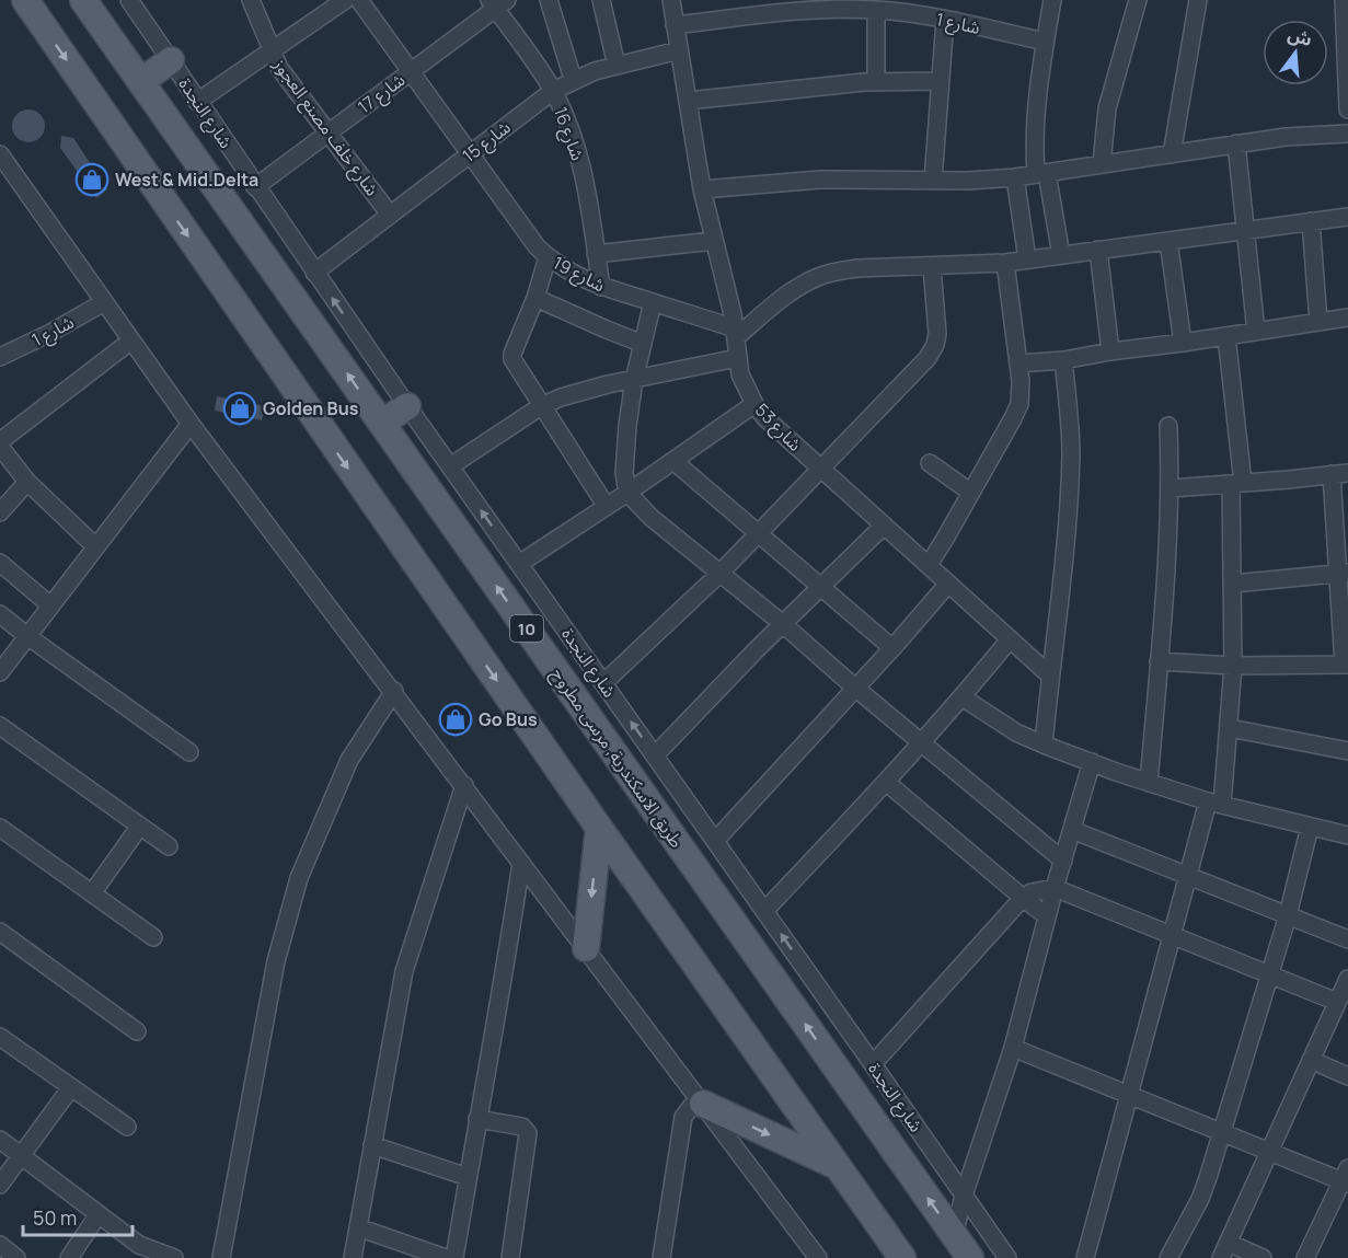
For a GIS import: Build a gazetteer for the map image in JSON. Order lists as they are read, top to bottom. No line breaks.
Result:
{"streets":{"main road":["10","طريق الاسكندرية, مرسى مطروح"],"street":["شارع 1","شارع 17","شارع النجدة","شارع خلف مصنع العجوز","شارع 16","شارع 15","شارع 19","شارع 53"]},"crossings":[["شارع 1","شارع 53"],["شارع 17","شارع النجدة"],["شارع 17","شارع خلف مصنع العجوز"],["شارع 17","شارع 16"],["شارع 17","شارع 19"],["شارع النجدة","شارع 15"],["شارع خلف مصنع العجوز","شارع 15"],["شارع 16","شارع 15"],["شارع 16","شارع 19"],["شارع 15","شارع 19"],["شارع 15","شارع 53"],["شارع 19","شارع 53"]],"one_way":["شارع النجدة"],"places":{"shop":["West & Mid.Delta","Golden Bus","Go Bus"]},"scale_bar":"50 m","north":"top"}
